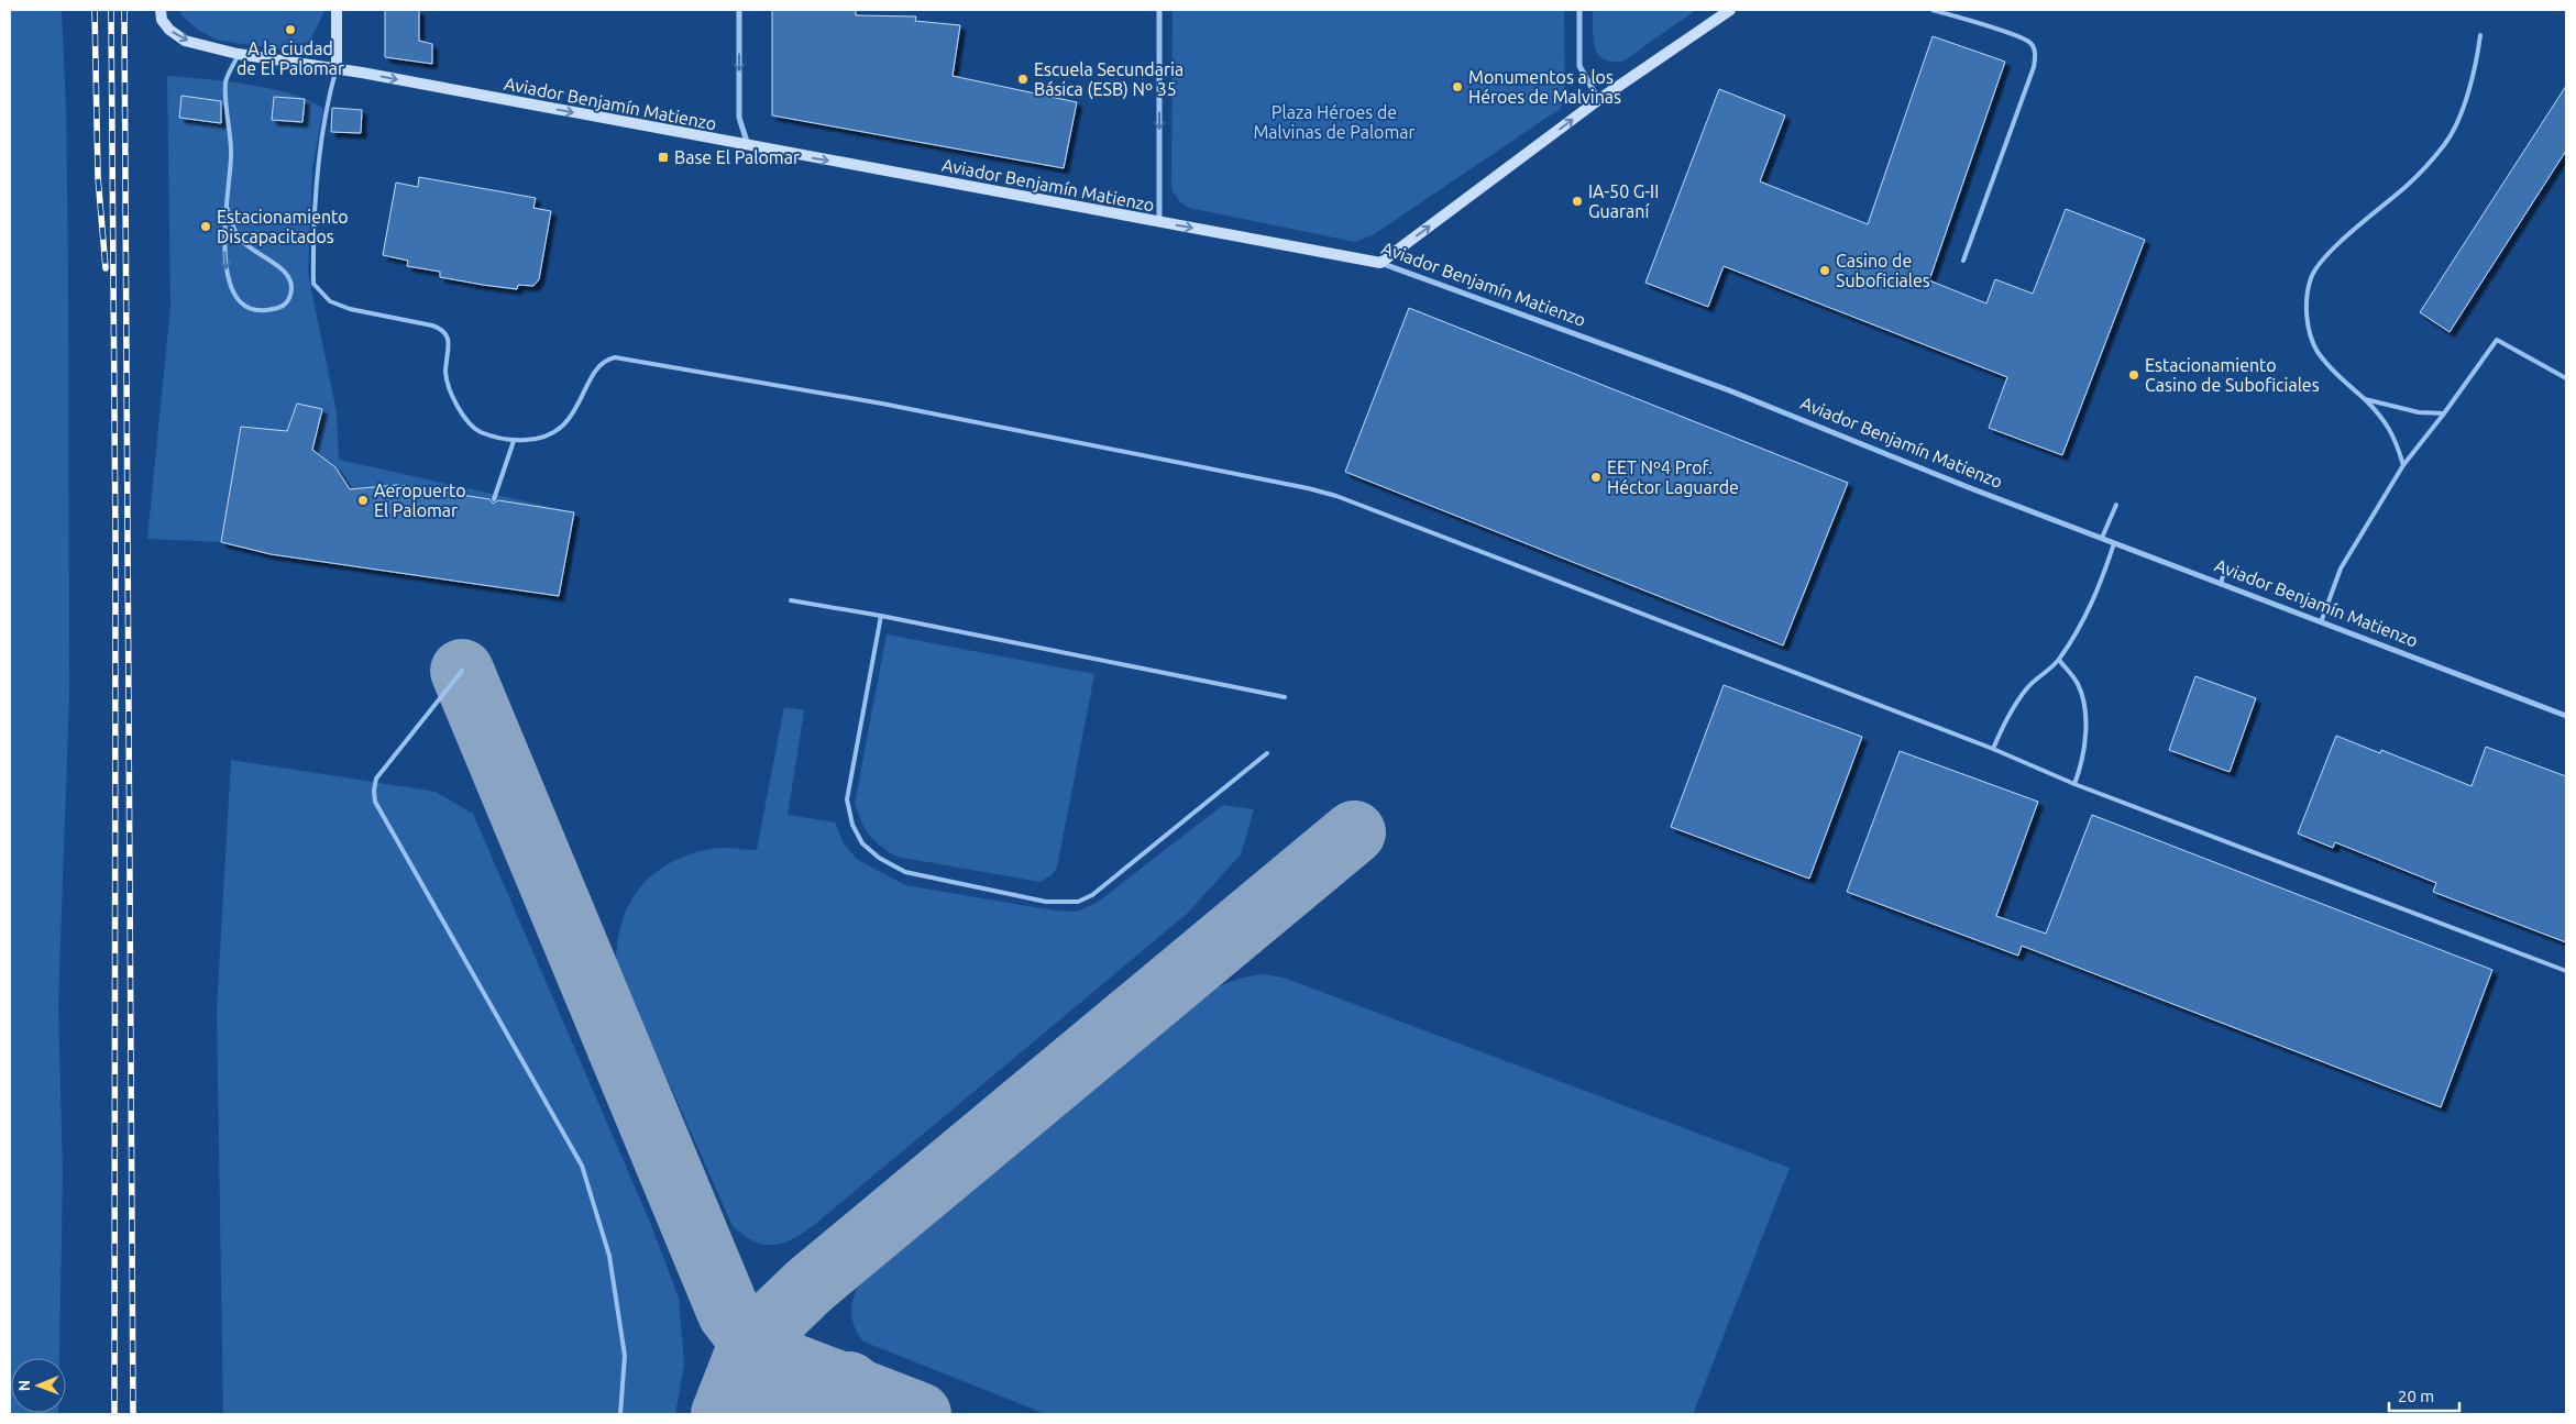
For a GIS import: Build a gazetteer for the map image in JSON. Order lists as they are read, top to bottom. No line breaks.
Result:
{"streets":{"street":["Aviador Benjamín Matienzo"]},"one_way":["Aviador Benjamín Matienzo"],"parks":["Plaza Héroes de Malvinas de Palomar"],"places":{"other":["A la ciudad de El Palomar","Escuela Secundaria Básica (ESB) Nº 35","Monumentos a los Héroes de Malvinas","IA-50 G-II Guaraní","Estacionamiento Discapacitados","Casino de Suboficiales","Estacionamiento Casino de Suboficiales","EET Nº4 Prof. Héctor Laguarde","Aeropuerto El Palomar"],"transit":["Base El Palomar"]},"scale_bar":"20 m","north":"left"}
